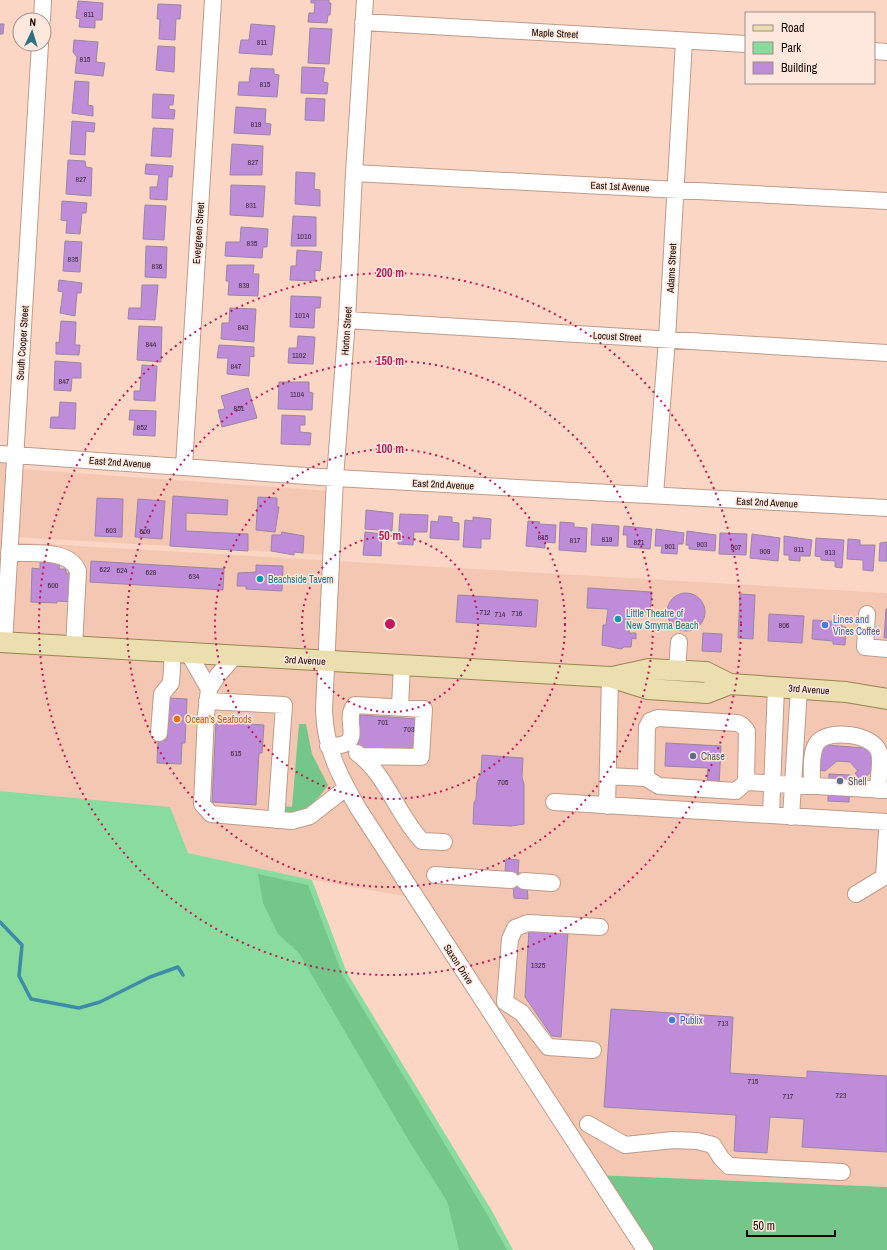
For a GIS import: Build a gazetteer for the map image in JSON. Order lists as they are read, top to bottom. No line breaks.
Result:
{"streets":{"main road":["3rd Avenue"],"street":["Maple Street","East 1st Avenue","Evergreen Street","Adams Street","Horton Street","Locust Street","South Cooper Street","East 2nd Avenue","Saxon Drive"]},"crossings":[["Maple Street","Adams Street"],["Maple Street","Horton Street"],["East 1st Avenue","Adams Street"],["East 1st Avenue","Horton Street"],["Evergreen Street","East 2nd Avenue"],["Adams Street","Locust Street"],["Adams Street","East 2nd Avenue"],["Horton Street","Locust Street"],["Horton Street","East 2nd Avenue"],["Horton Street","3rd Avenue"],["Horton Street","Saxon Drive"],["South Cooper Street","East 2nd Avenue"],["South Cooper Street","3rd Avenue"],["3rd Avenue","Saxon Drive"]],"places":["Beachside Tavern","Little Theatre of New Smyrna Beach","Lines and Vines Coffee","Ocean's Seafoods","Chase","Shell","Publix"],"house_numbers":["811","811","815","815","819","827","827","831","1010","835","835","836","839","1014","843","844","1102","847","847","1104","851","852","603","609","815","819","817","821","903","901","907","911","909","913","622","624","628","634","600","712","716","714","806","701","703","615","705","1325","713","715","723","717"],"legend":["Road","Park","Building"],"scale_bar":"50 m","north":"top","rings":["200 m","150 m","100 m","50 m"]}
